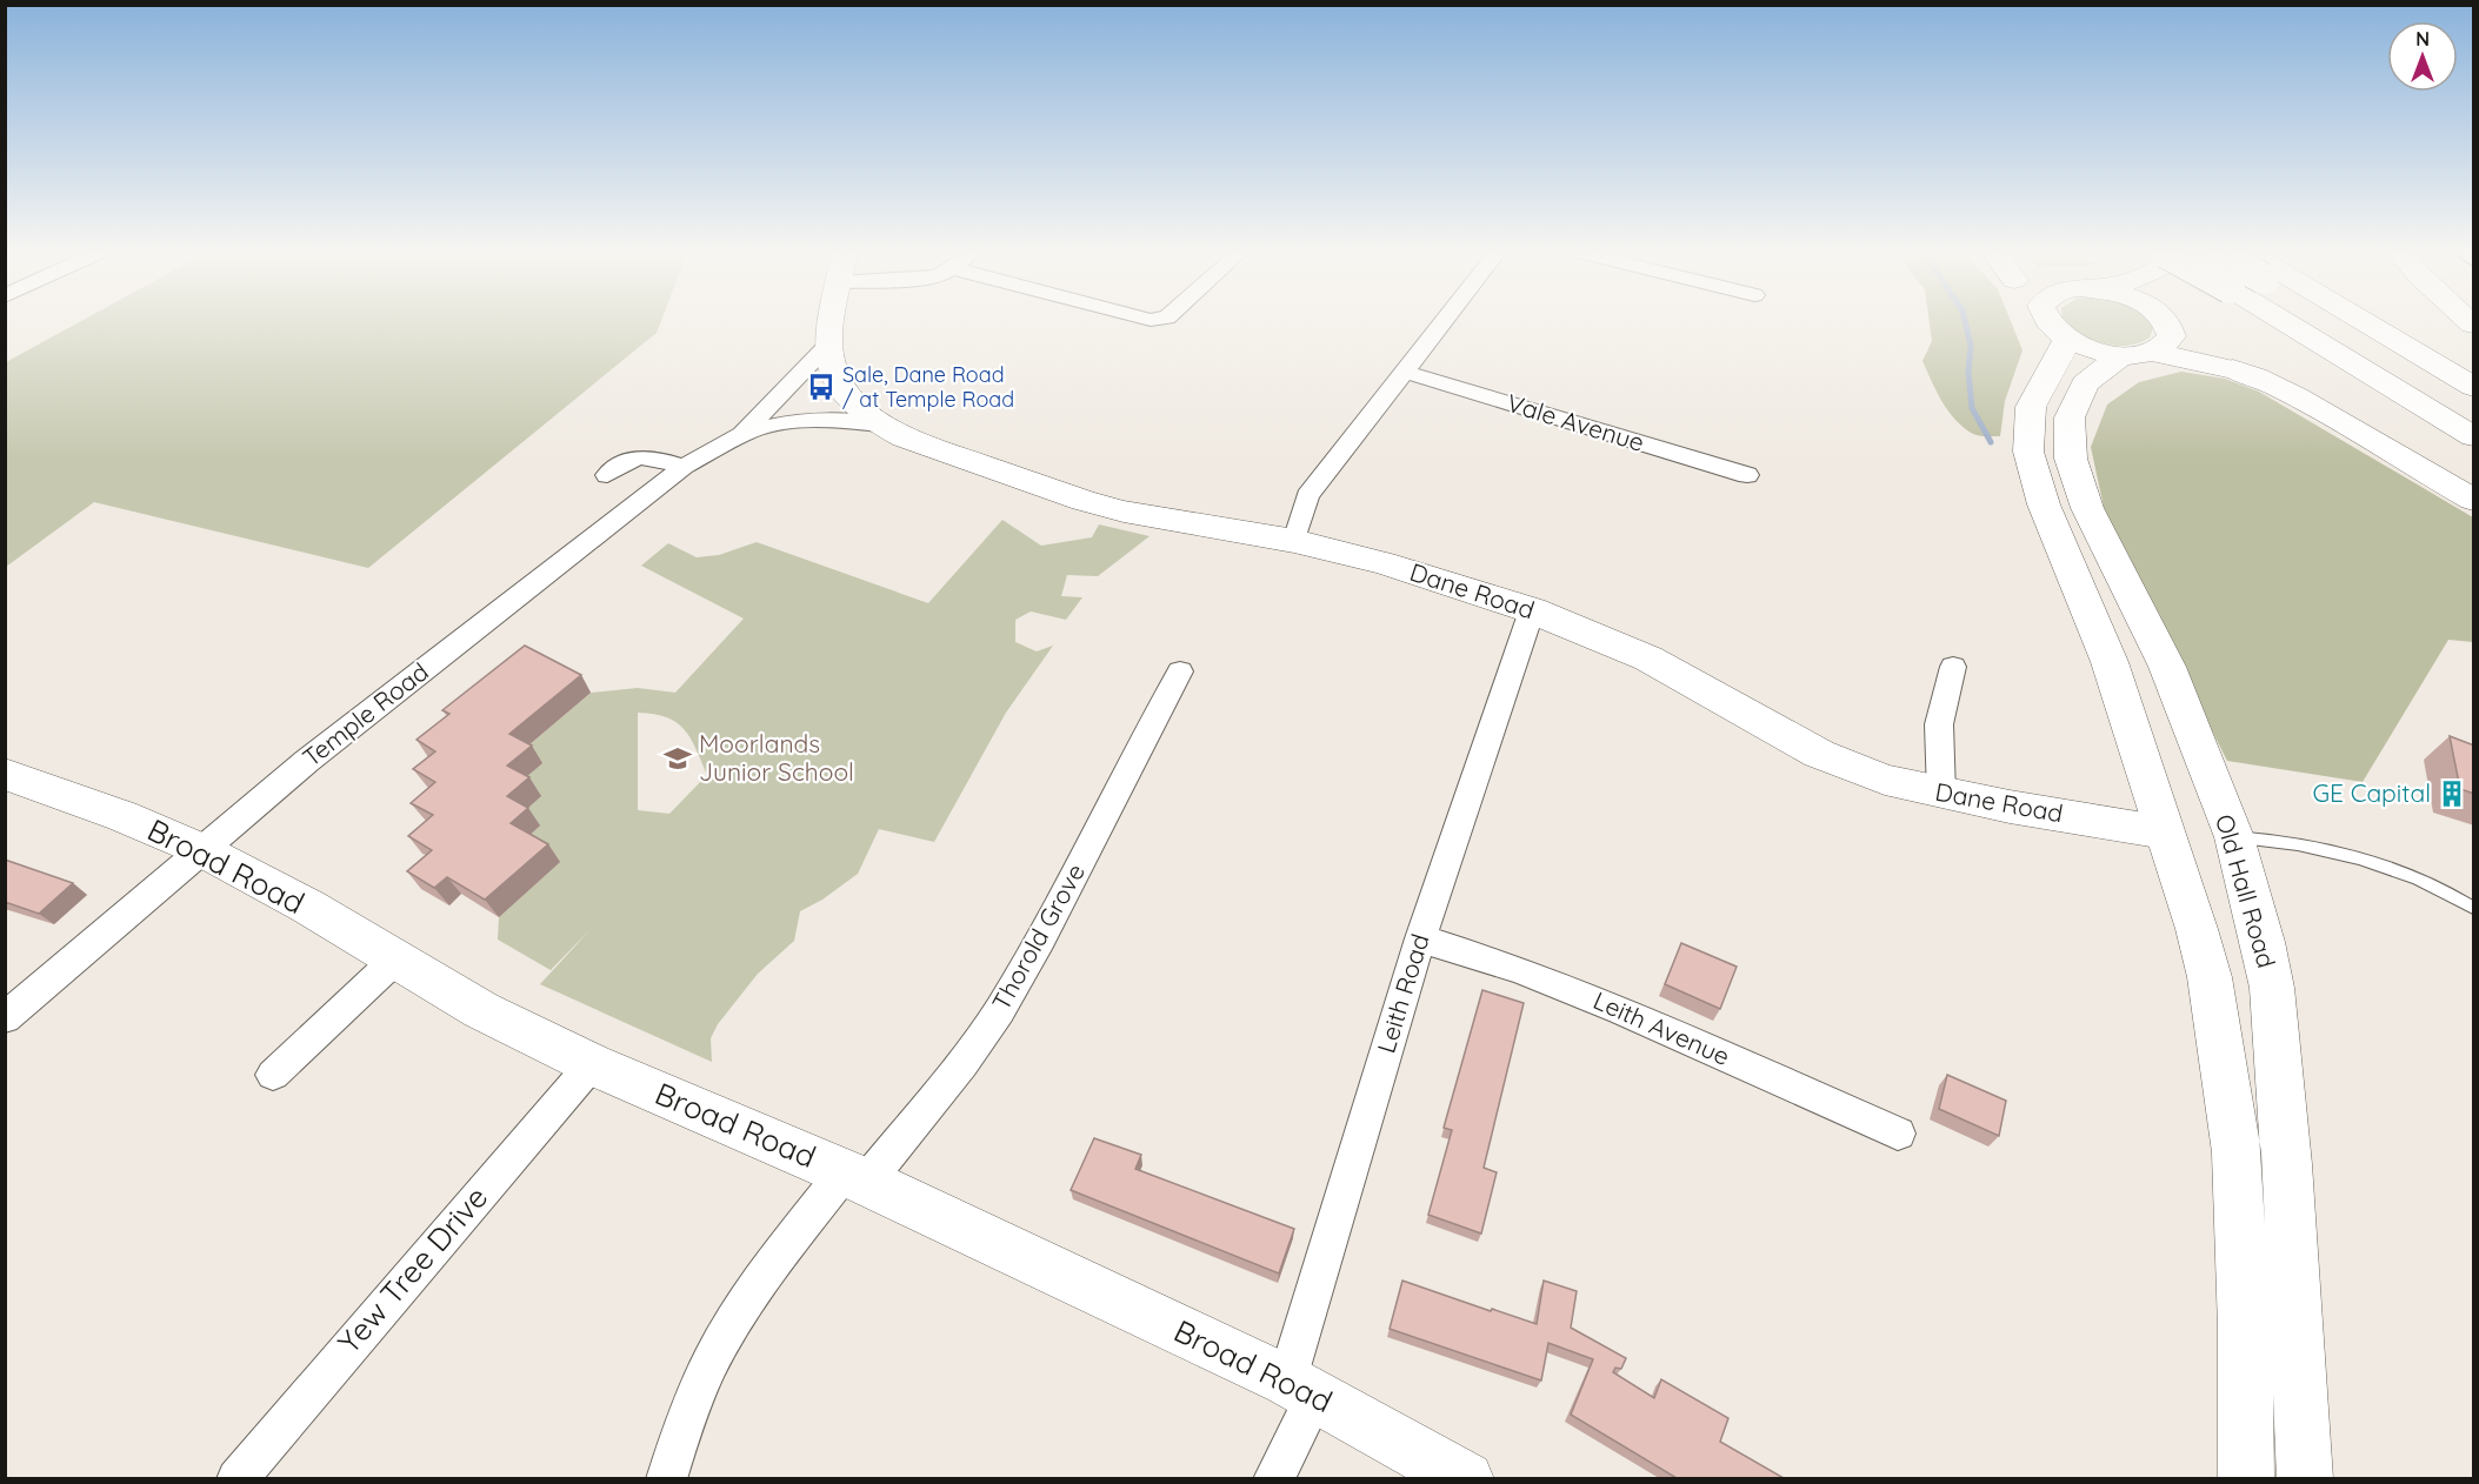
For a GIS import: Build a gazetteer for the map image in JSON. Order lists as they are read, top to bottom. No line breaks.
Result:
{"streets":{"main road":["Dane Road","Broad Road","Old Hall Road"],"street":["Vale Avenue","Temple Road","Thorold Grove","Leith Road","Leith Avenue","Yew Tree Drive"]},"crossings":[["Dane Road","Temple Road"],["Dane Road","Old Hall Road"],["Dane Road","Leith Road"],["Temple Road","Broad Road"],["Broad Road","Thorold Grove"],["Broad Road","Leith Road"],["Broad Road","Yew Tree Drive"],["Leith Road","Leith Avenue"]],"places":{"bus stop":["Sale, Dane Road / at Temple Road"],"school or university":["Moorlands Junior School"],"building":["GE Capital"]},"north":"top"}
